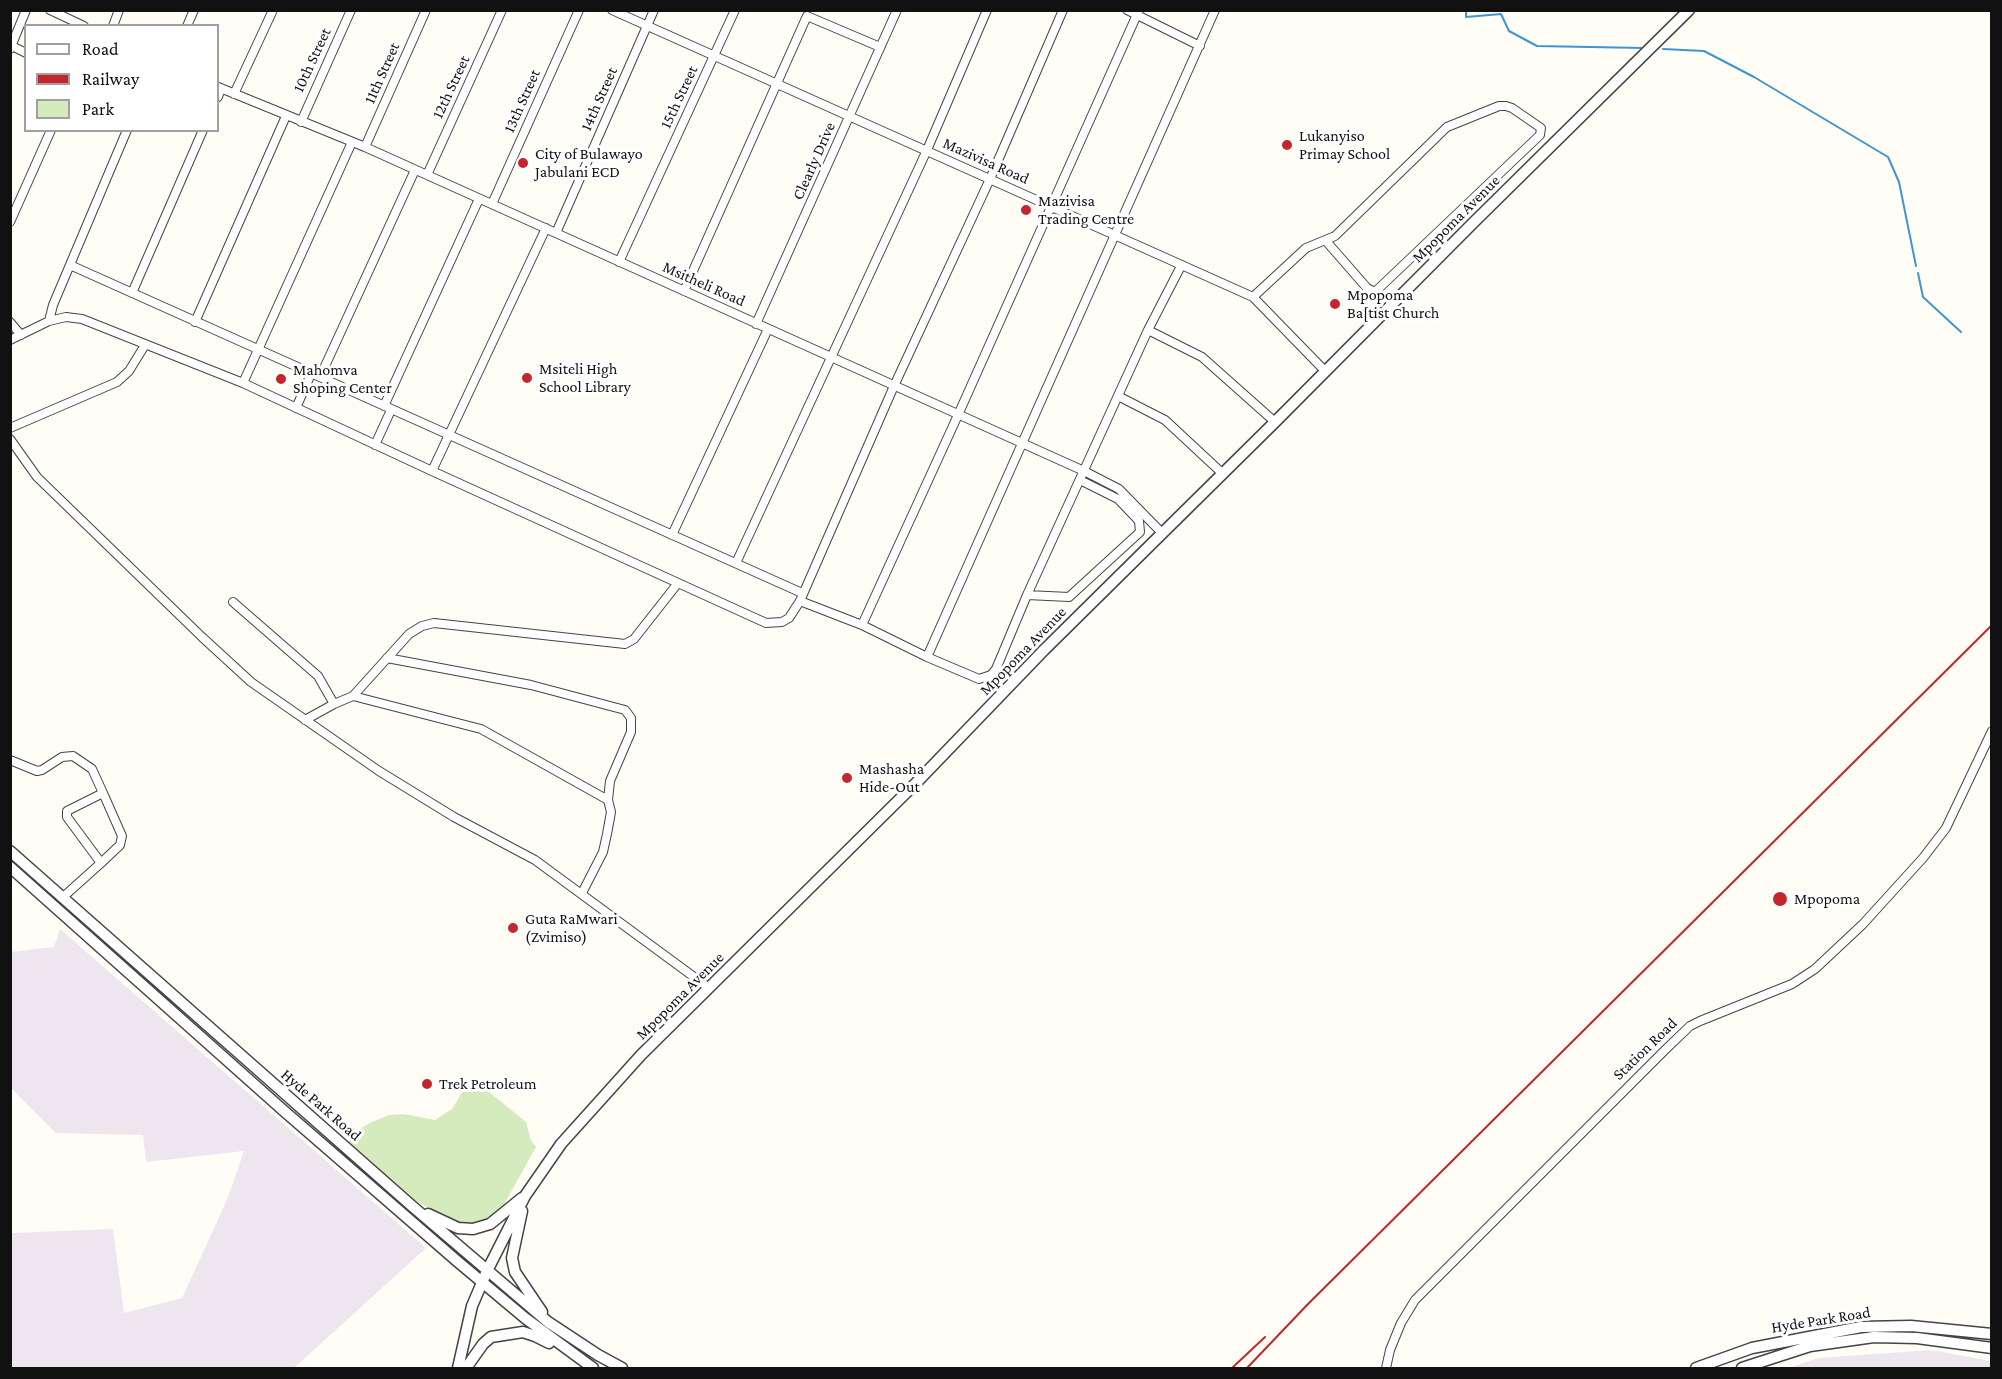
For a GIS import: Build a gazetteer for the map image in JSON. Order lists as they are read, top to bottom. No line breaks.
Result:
{"streets":{"street":["10th Street","11th Street","12th Street","15th Street","14th Street","13th Street","Clearly Drive","Mazivisa Road","Mpopoma Avenue","Msitheli Road","Station Road","Hyde Park Road"]},"crossings":[["10th Street","Msitheli Road"],["11th Street","Msitheli Road"],["12th Street","Msitheli Road"],["15th Street","Mazivisa Road"],["15th Street","Msitheli Road"],["14th Street","Mazivisa Road"],["14th Street","Msitheli Road"],["13th Street","Msitheli Road"],["Clearly Drive","Mazivisa Road"],["Clearly Drive","Msitheli Road"],["Mazivisa Road","Mpopoma Avenue"],["Mpopoma Avenue","Msitheli Road"],["Mpopoma Avenue","Hyde Park Road"]],"places":["Lukanyiso Primay School","City of Bulawayo Jabulani ECD","Mazivisa Trading Centre","Mpopoma Ba[tist Church","Msiteli High School Library","Mahomva Shoping Center","Mashasha Hide-Out","Mpopoma","Guta RaMwari (Zvimiso)","Trek Petroleum"],"legend":["Road","Railway","Park"]}
